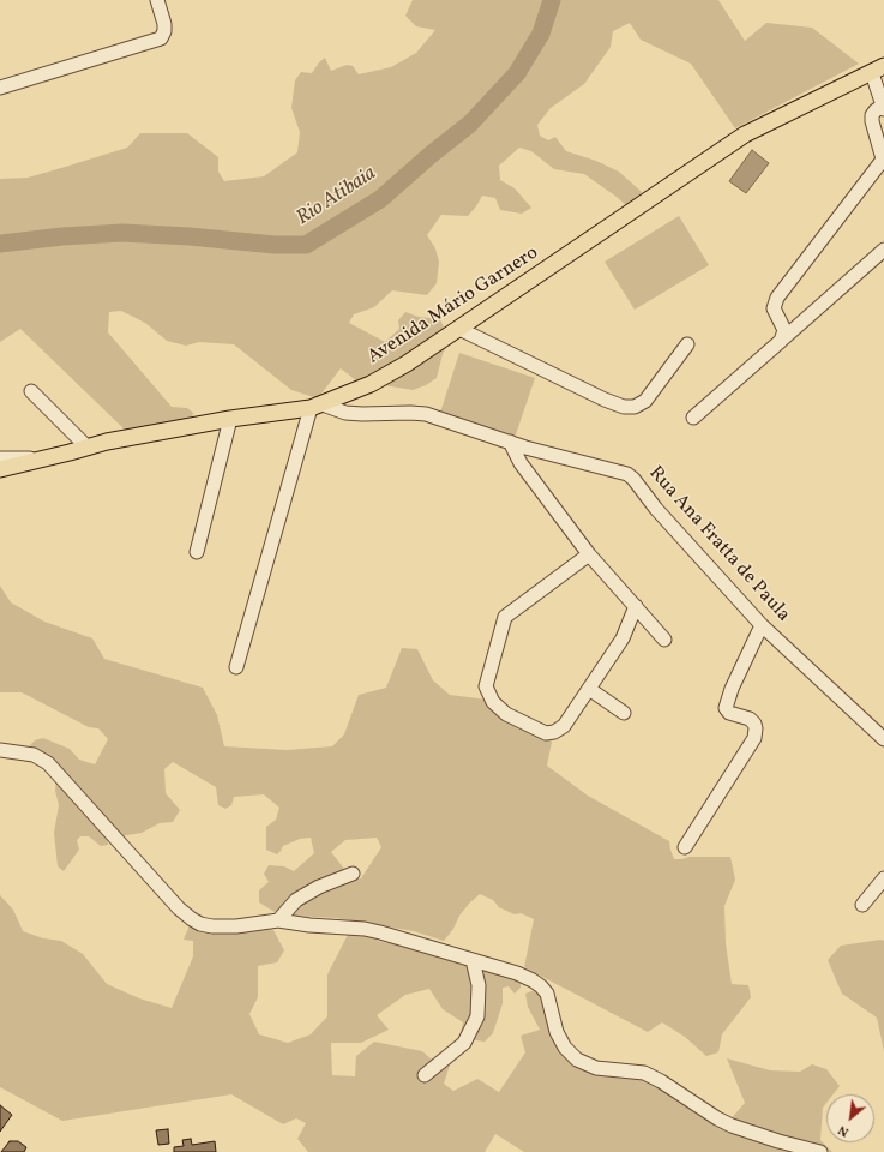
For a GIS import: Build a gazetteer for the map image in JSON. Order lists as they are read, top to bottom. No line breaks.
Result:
{"streets":{"main road":["Avenida Mário Garnero"],"street":["Rua Ana Fratta de Paula"]},"crossings":[["Avenida Mário Garnero","Rua Ana Fratta de Paula"]],"water":["Rio Atibaia"],"north":"bottom left"}
